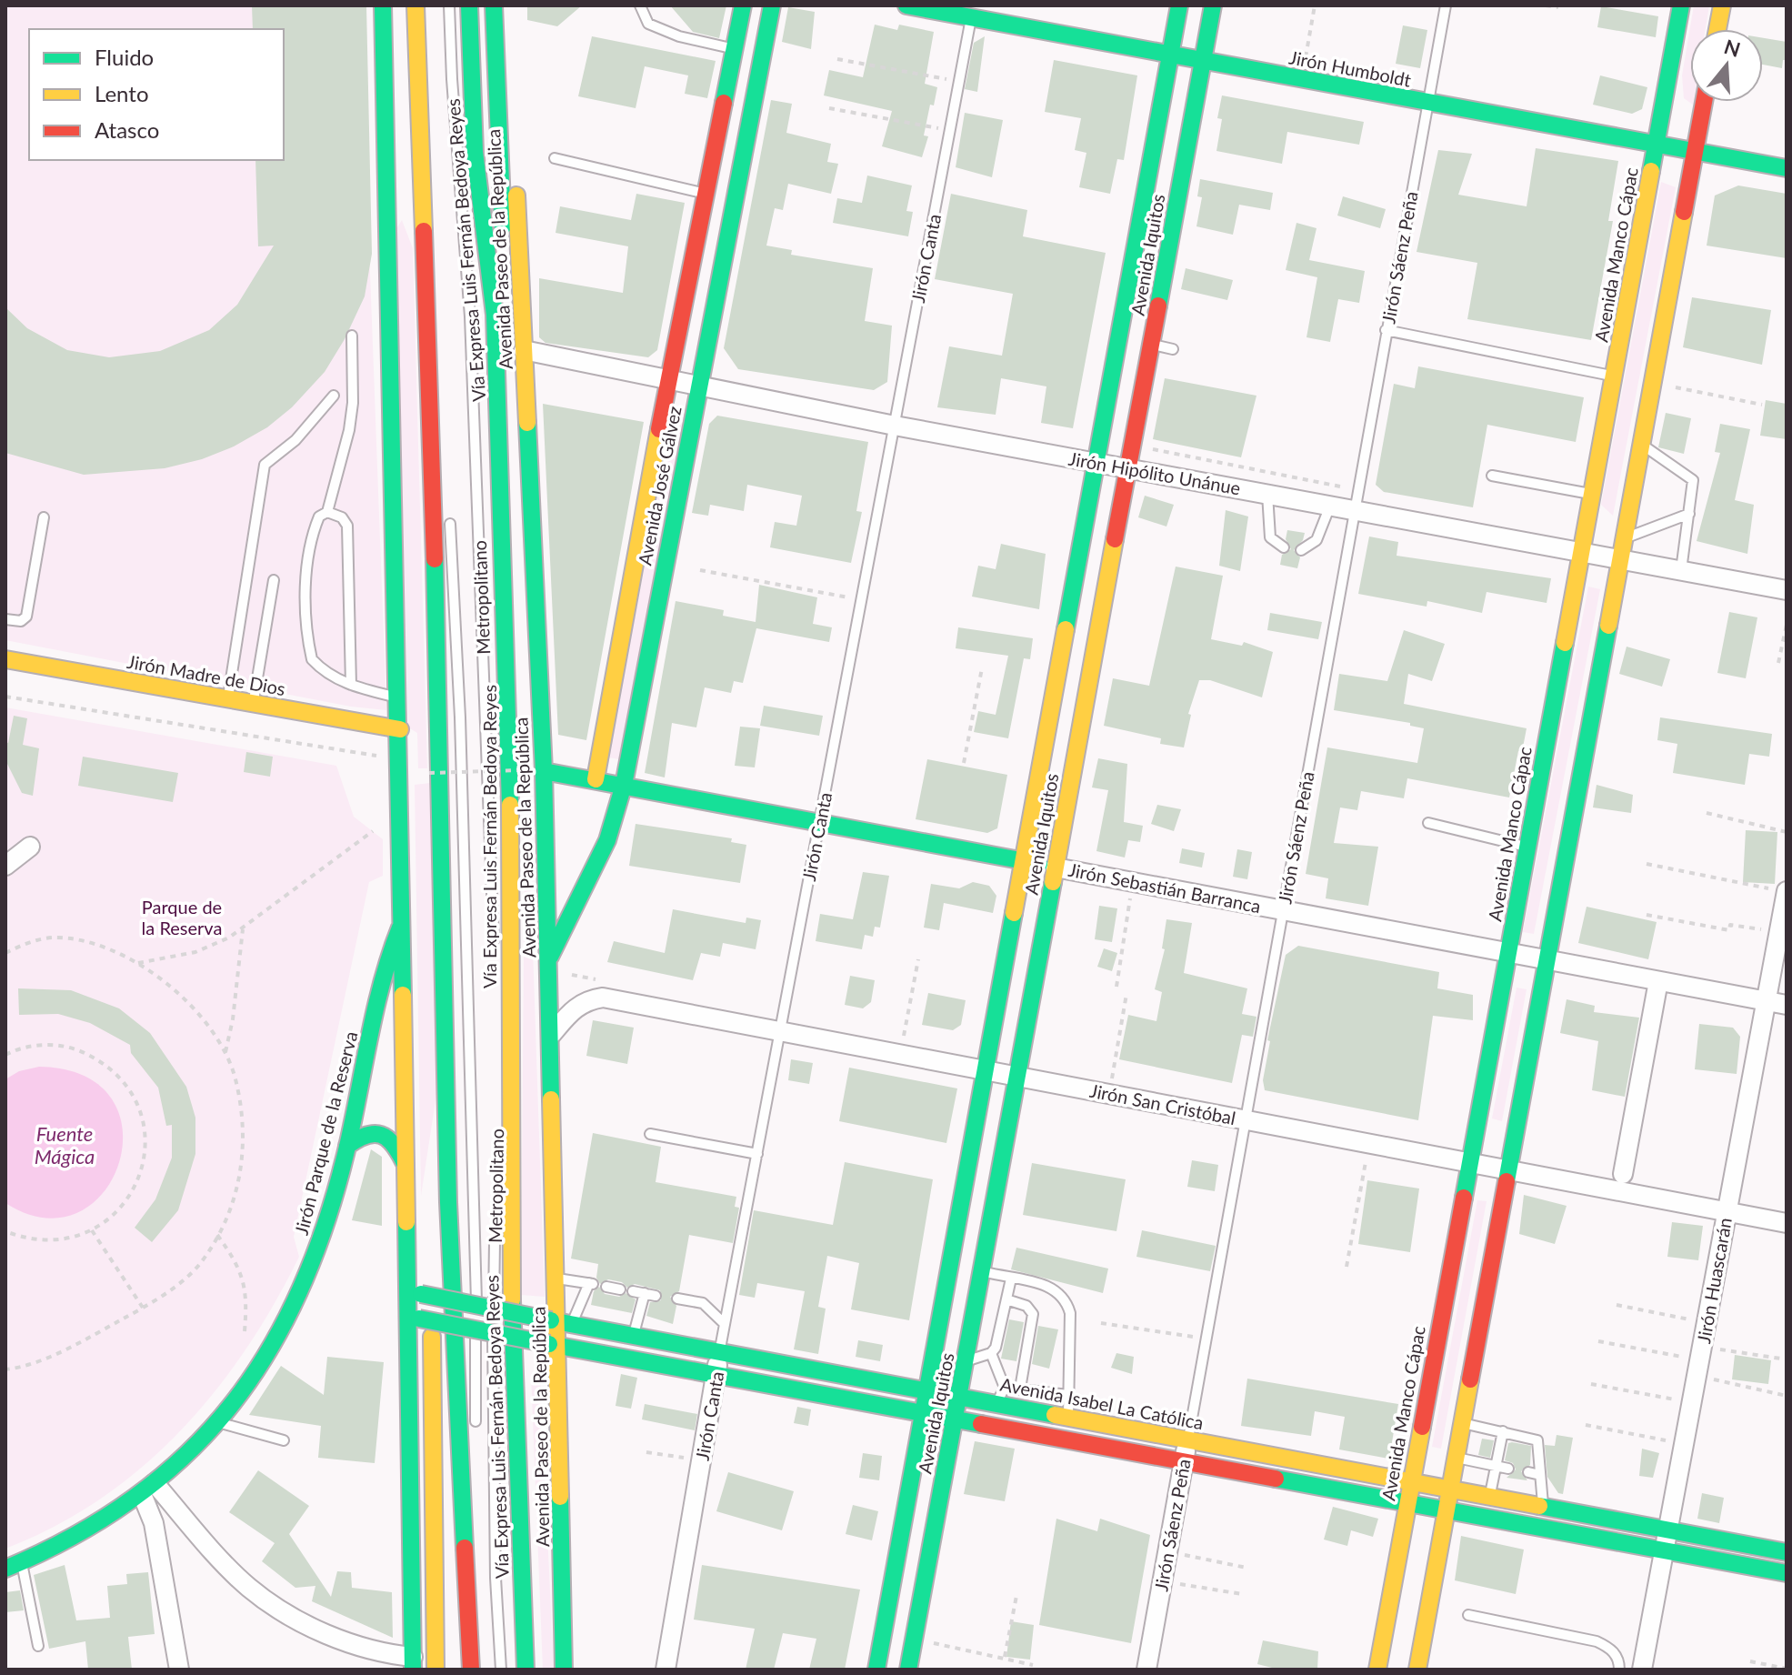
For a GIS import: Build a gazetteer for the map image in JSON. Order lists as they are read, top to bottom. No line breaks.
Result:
{"streets":{"main road":["Jirón Humboldt","Avenida Paseo de la República","Vía Expresa Luis Fernán Bedoya Reyes","Avenida Iquitos","Avenida Manco Cápac","Avenida José Gálvez","Jirón Madre de Dios","Jirón Sebastián Barranca","Jirón Parque de la Reserva","Avenida Isabel La Católica"],"street":["Jirón Sáenz Peña","Jirón Canta","Jirón Hipólito Unánue","Jirón San Cristóbal","Jirón Huascarán"],"lane":["Metropolitano"]},"crossings":[["Jirón Humboldt","Avenida Iquitos"],["Jirón Humboldt","Avenida Manco Cápac"],["Jirón Humboldt","Jirón Sáenz Peña"],["Jirón Humboldt","Jirón Canta"],["Avenida Paseo de la República","Jirón Hipólito Unánue"],["Avenida Paseo de la República","Avenida José Gálvez"],["Avenida Paseo de la República","Jirón Sebastián Barranca"],["Avenida Paseo de la República","Jirón San Cristóbal"],["Avenida Paseo de la República","Avenida Isabel La Católica"],["Avenida Iquitos","Jirón Hipólito Unánue"],["Avenida Iquitos","Jirón Sebastián Barranca"],["Avenida Iquitos","Jirón San Cristóbal"],["Avenida Iquitos","Avenida Isabel La Católica"],["Avenida Manco Cápac","Jirón Hipólito Unánue"],["Avenida Manco Cápac","Jirón Sebastián Barranca"],["Avenida Manco Cápac","Jirón San Cristóbal"],["Avenida Manco Cápac","Avenida Isabel La Católica"],["Jirón Sáenz Peña","Jirón Hipólito Unánue"],["Jirón Sáenz Peña","Jirón Sebastián Barranca"],["Jirón Sáenz Peña","Jirón San Cristóbal"],["Jirón Sáenz Peña","Avenida Isabel La Católica"],["Jirón Canta","Jirón Hipólito Unánue"],["Jirón Canta","Jirón Sebastián Barranca"],["Jirón Canta","Jirón San Cristóbal"],["Jirón Canta","Avenida Isabel La Católica"],["Jirón Hipólito Unánue","Avenida José Gálvez"],["Avenida José Gálvez","Jirón Sebastián Barranca"],["Jirón Sebastián Barranca","Jirón Huascarán"],["Jirón San Cristóbal","Jirón Huascarán"],["Jirón Huascarán","Avenida Isabel La Católica"]],"water":["Fuente Mágica"],"parks":["Parque de la Reserva"],"legend":["Fluido","Lento","Atasco"],"north":"top"}
